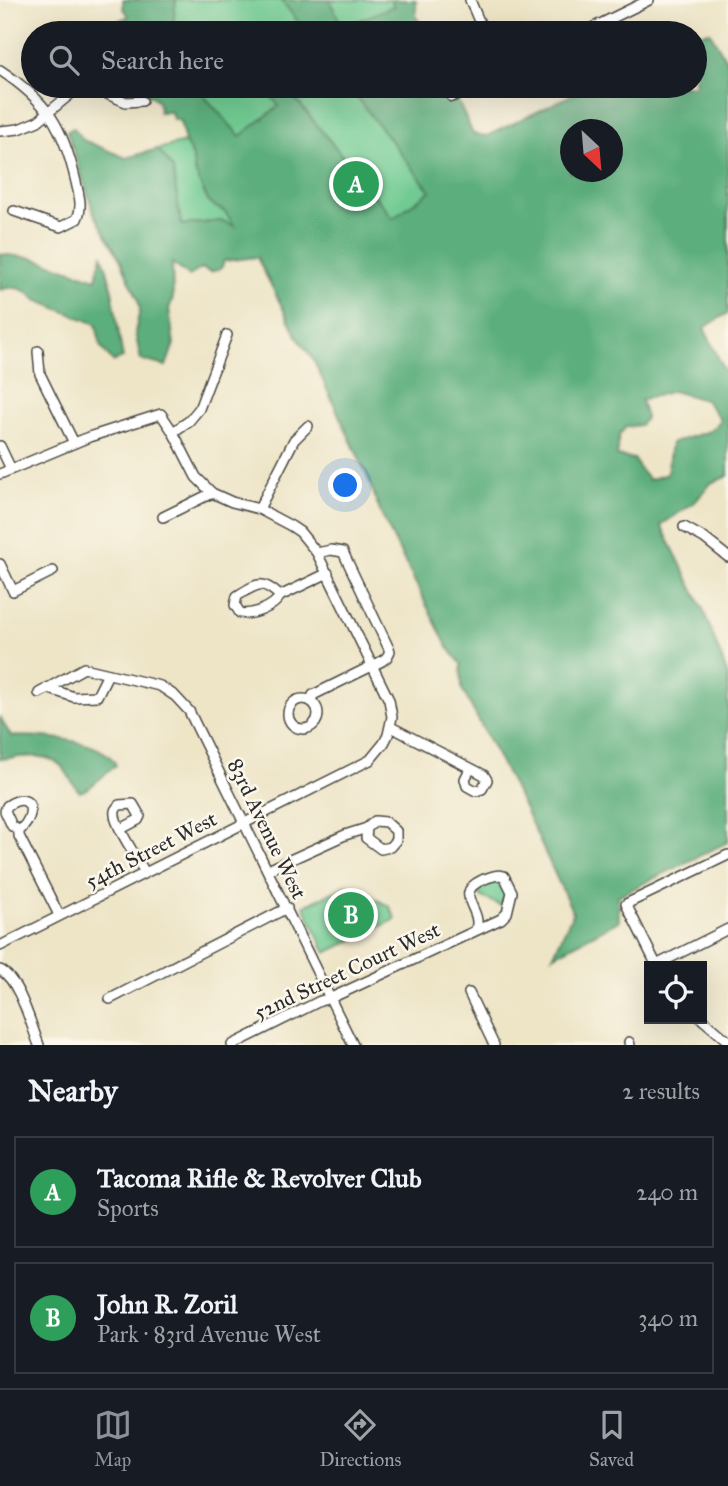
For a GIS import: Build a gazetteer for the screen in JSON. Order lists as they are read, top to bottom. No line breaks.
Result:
{"streets":{"street":["83rd Avenue West","54th Street West","52nd Street Court West"]},"crossings":[["83rd Avenue West","54th Street West"],["83rd Avenue West","52nd Street Court West"]],"north":"bottom right","page":{"search":"Search here","pins":["A","B"],"heading":["Nearby","2 results"],"list":[{"mark":"A","name":"Tacoma Rifle & Revolver Club","note":"Sports","value":"240 m"},{"mark":"B","name":"John R. Zoril","note":"Park · 83rd Avenue West","value":"340 m"}],"nav":["Map","Directions","Saved"]}}
